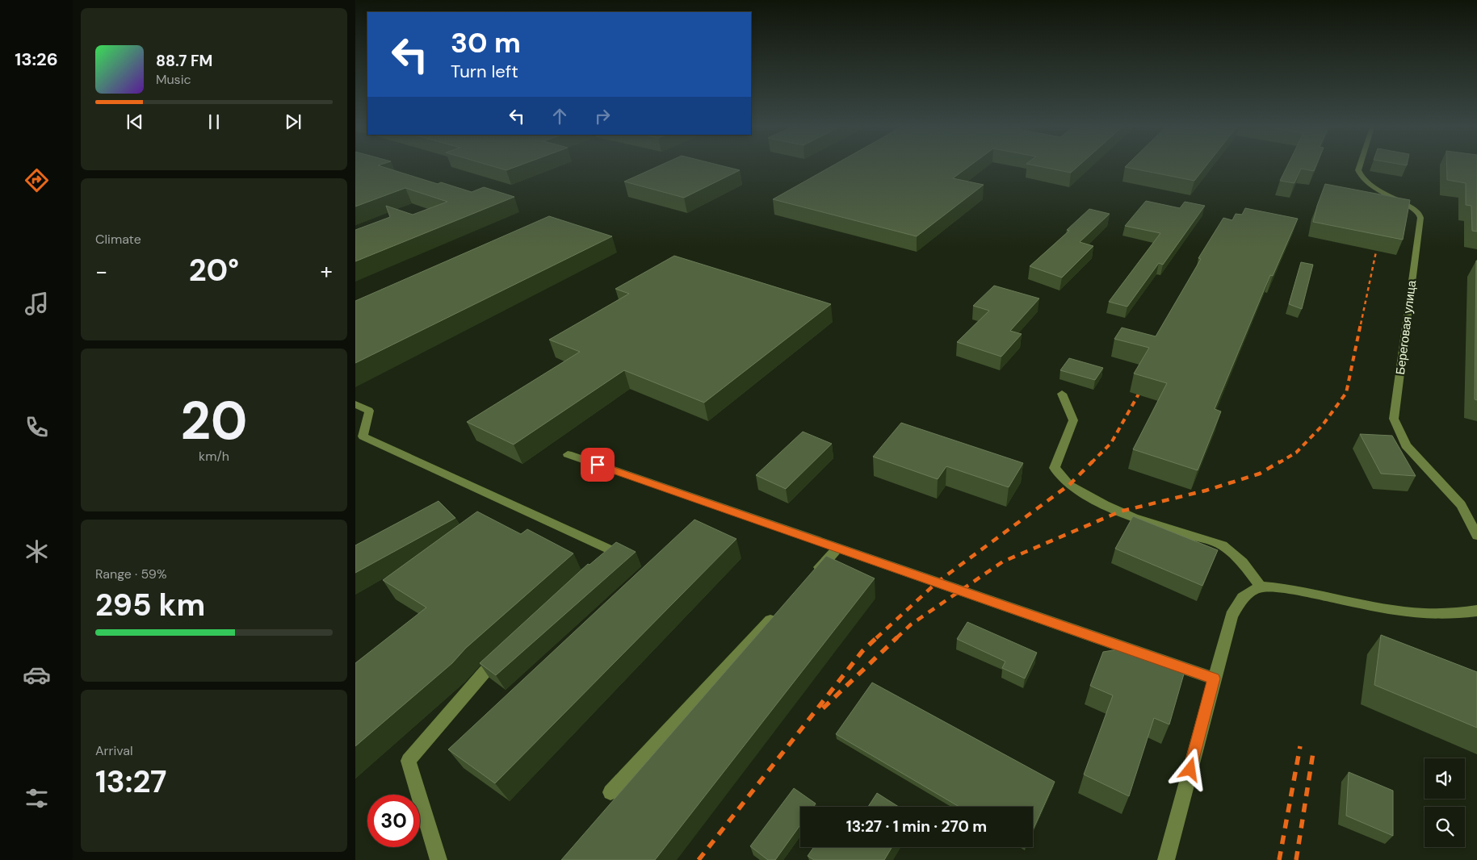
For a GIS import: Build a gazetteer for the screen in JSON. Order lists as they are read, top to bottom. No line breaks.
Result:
{"streets":{"street":["Береговая улица"]},"page":{"tabs":"13:26","turn":["30 m","Turn left"],"song":["88.7 FM","Music"],"tile":["Climate",["20","km/h"],["Range · 59%","295 km"],["Arrival","13:27"]],"heat":["−","20°","+"],"limit":"30","trip":"13:27 · 1 min · 270 m"}}
